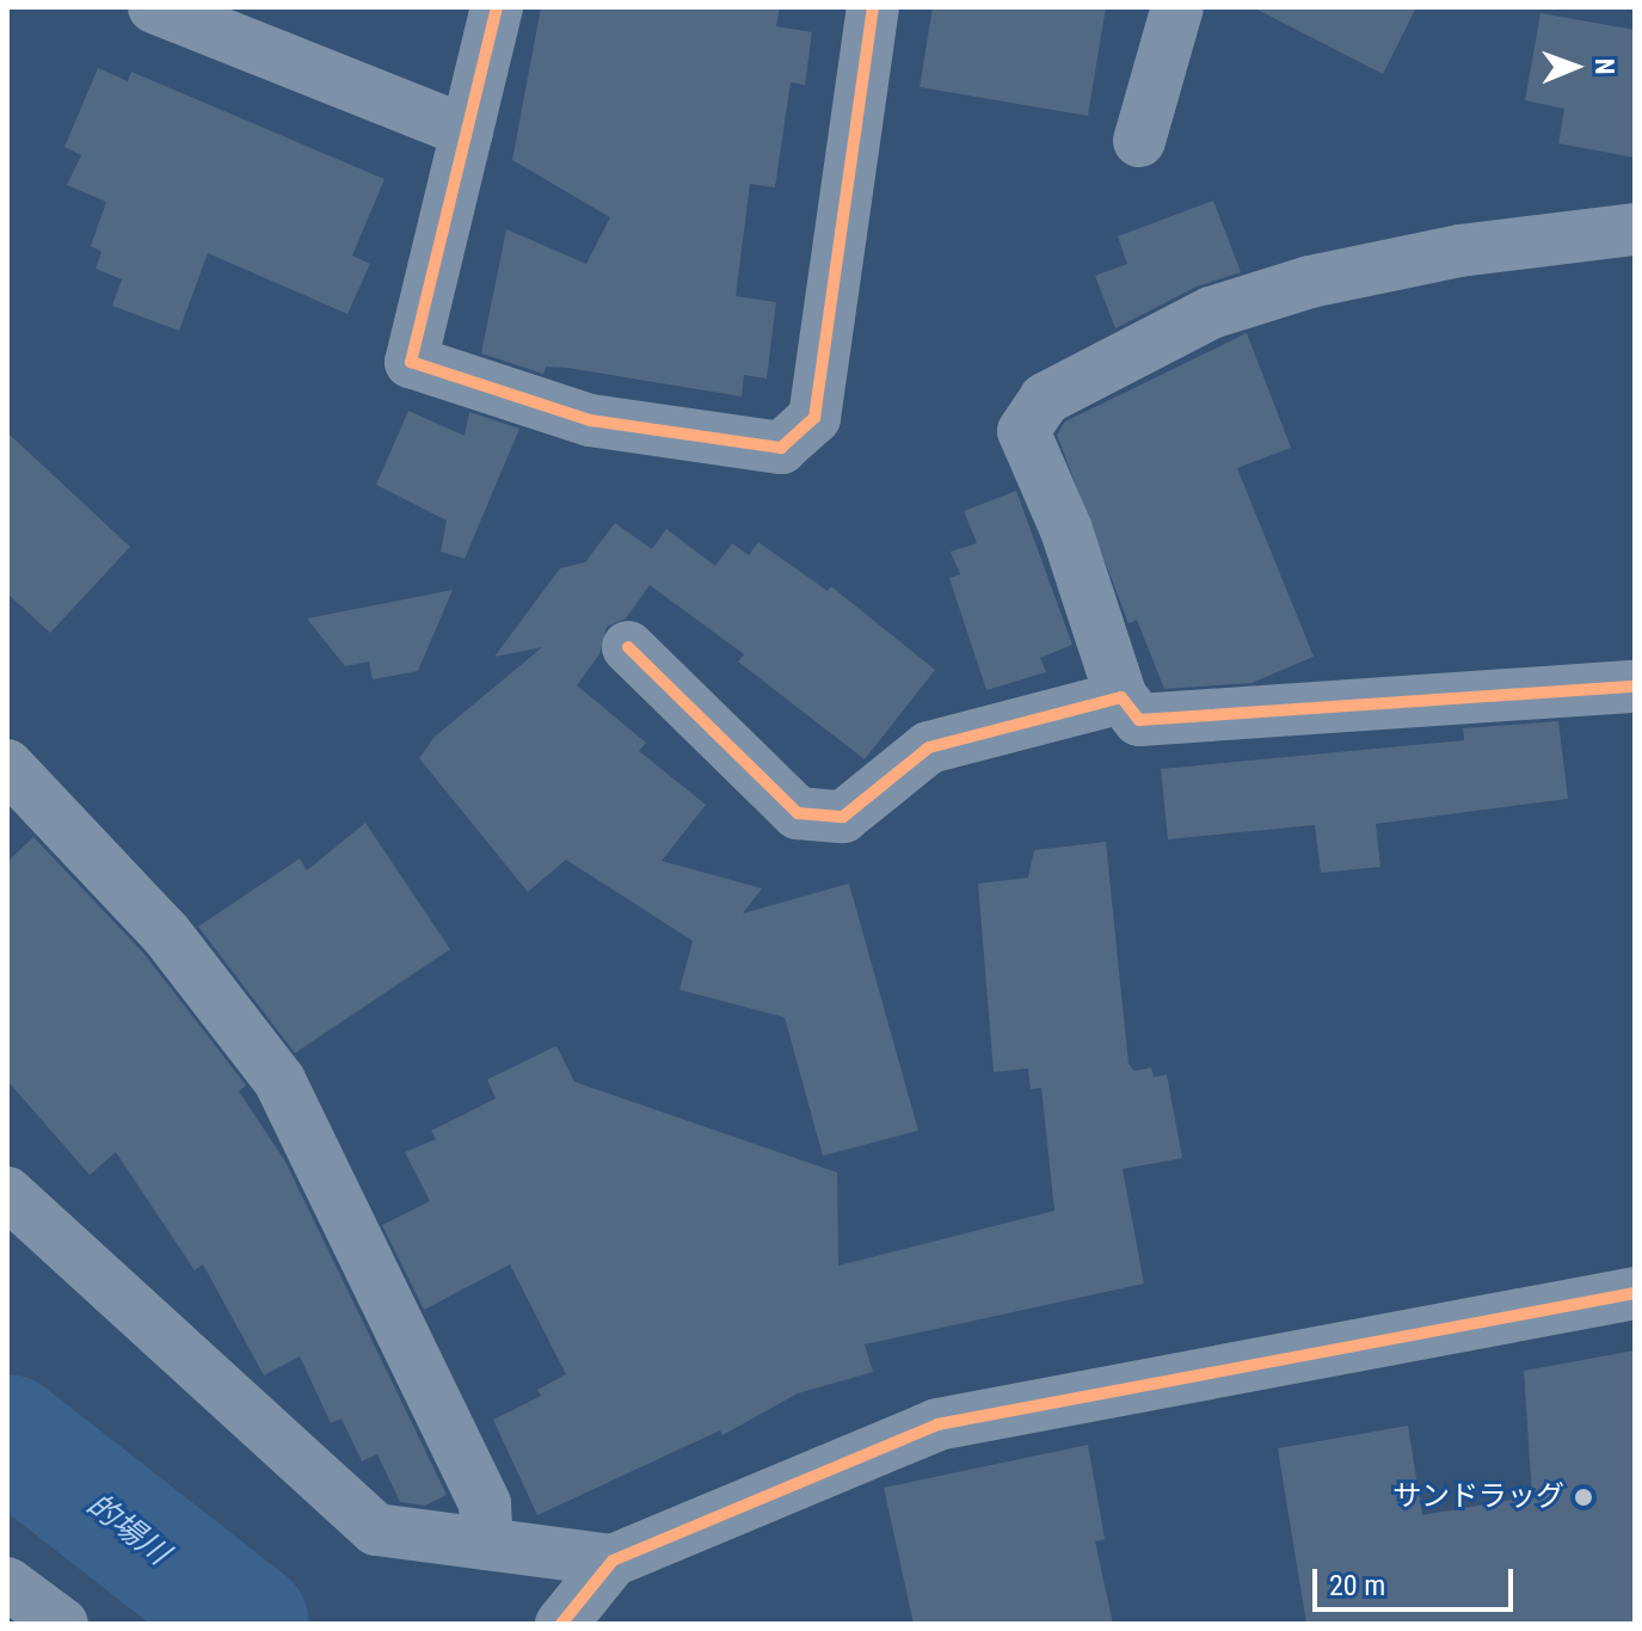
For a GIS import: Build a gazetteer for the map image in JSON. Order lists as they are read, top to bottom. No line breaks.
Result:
{"water":["的場川"],"places":["サンドラッグ"],"scale_bar":"20 m","north":"right"}
